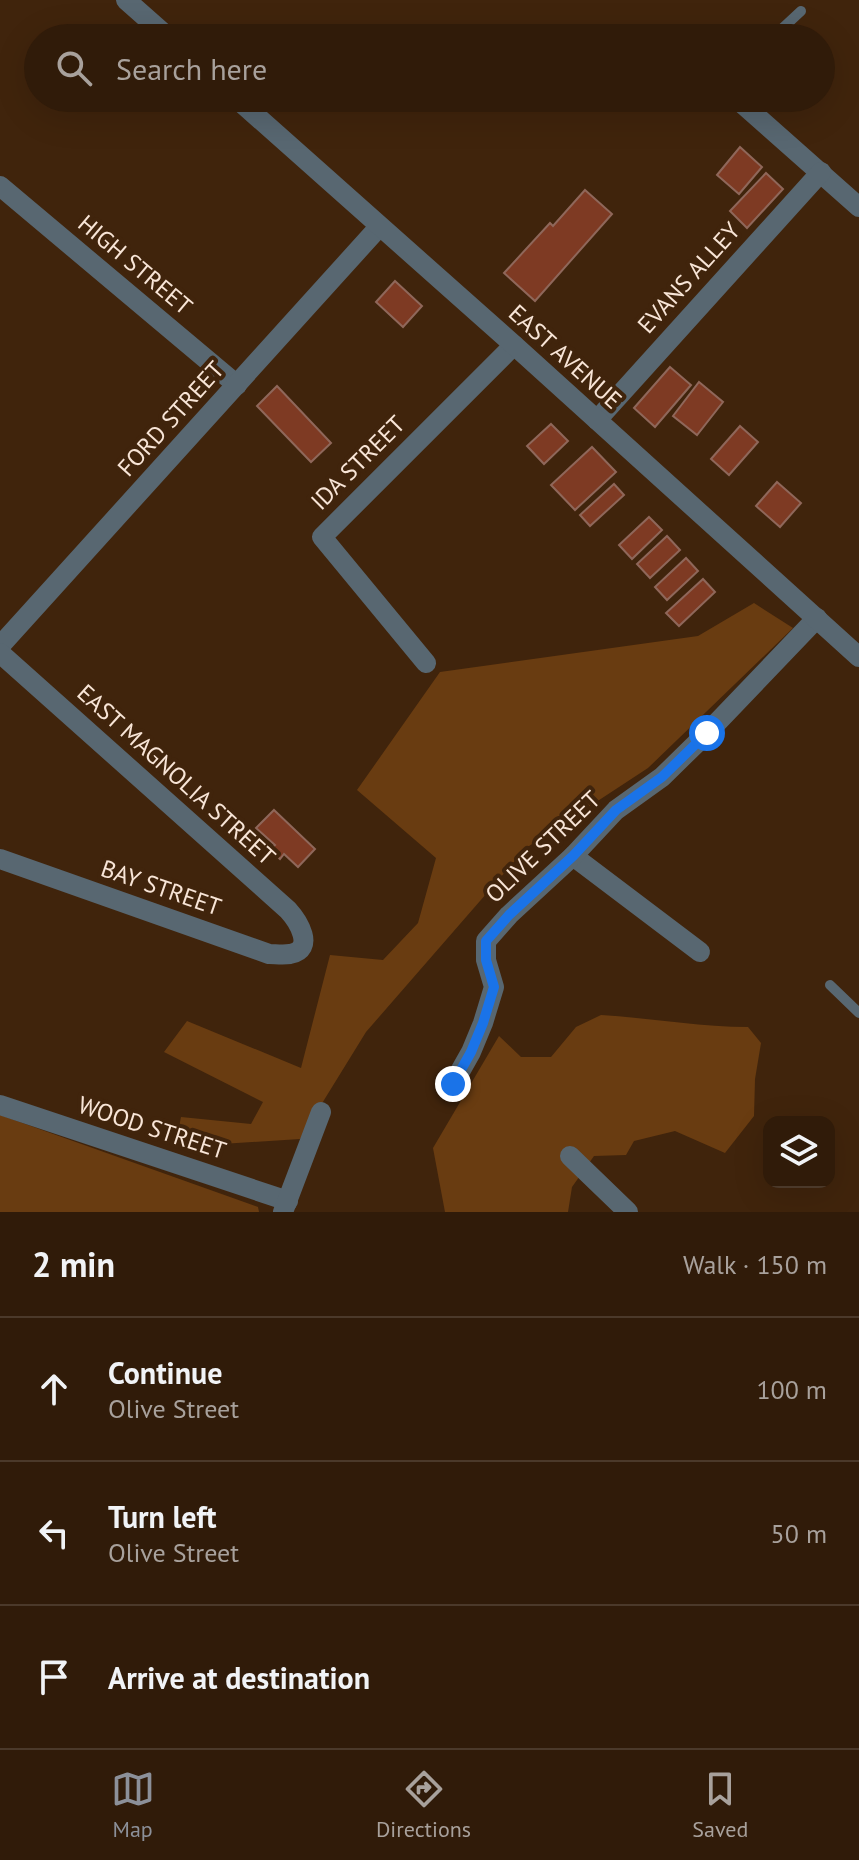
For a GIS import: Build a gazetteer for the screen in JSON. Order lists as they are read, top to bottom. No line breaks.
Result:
{"streets":{"street":["HIGH STREET","EVANS ALLEY","EAST AVENUE","FORD STREET","IDA STREET","EAST MAGNOLIA STREET","OLIVE STREET","BAY STREET","WOOD STREET"]},"crossings":[["HIGH STREET","FORD STREET"],["EVANS ALLEY","EAST AVENUE"],["EAST AVENUE","FORD STREET"],["EAST AVENUE","IDA STREET"],["EAST AVENUE","OLIVE STREET"],["EAST MAGNOLIA STREET","BAY STREET"]],"page":{"search":"Search here","heading":["2 min","Walk · 150 m"],"list":[["Continue","Olive Street","100 m"],["Turn left","Olive Street","50 m"],"Arrive at destination"],"nav":["Map","Directions","Saved"]}}
